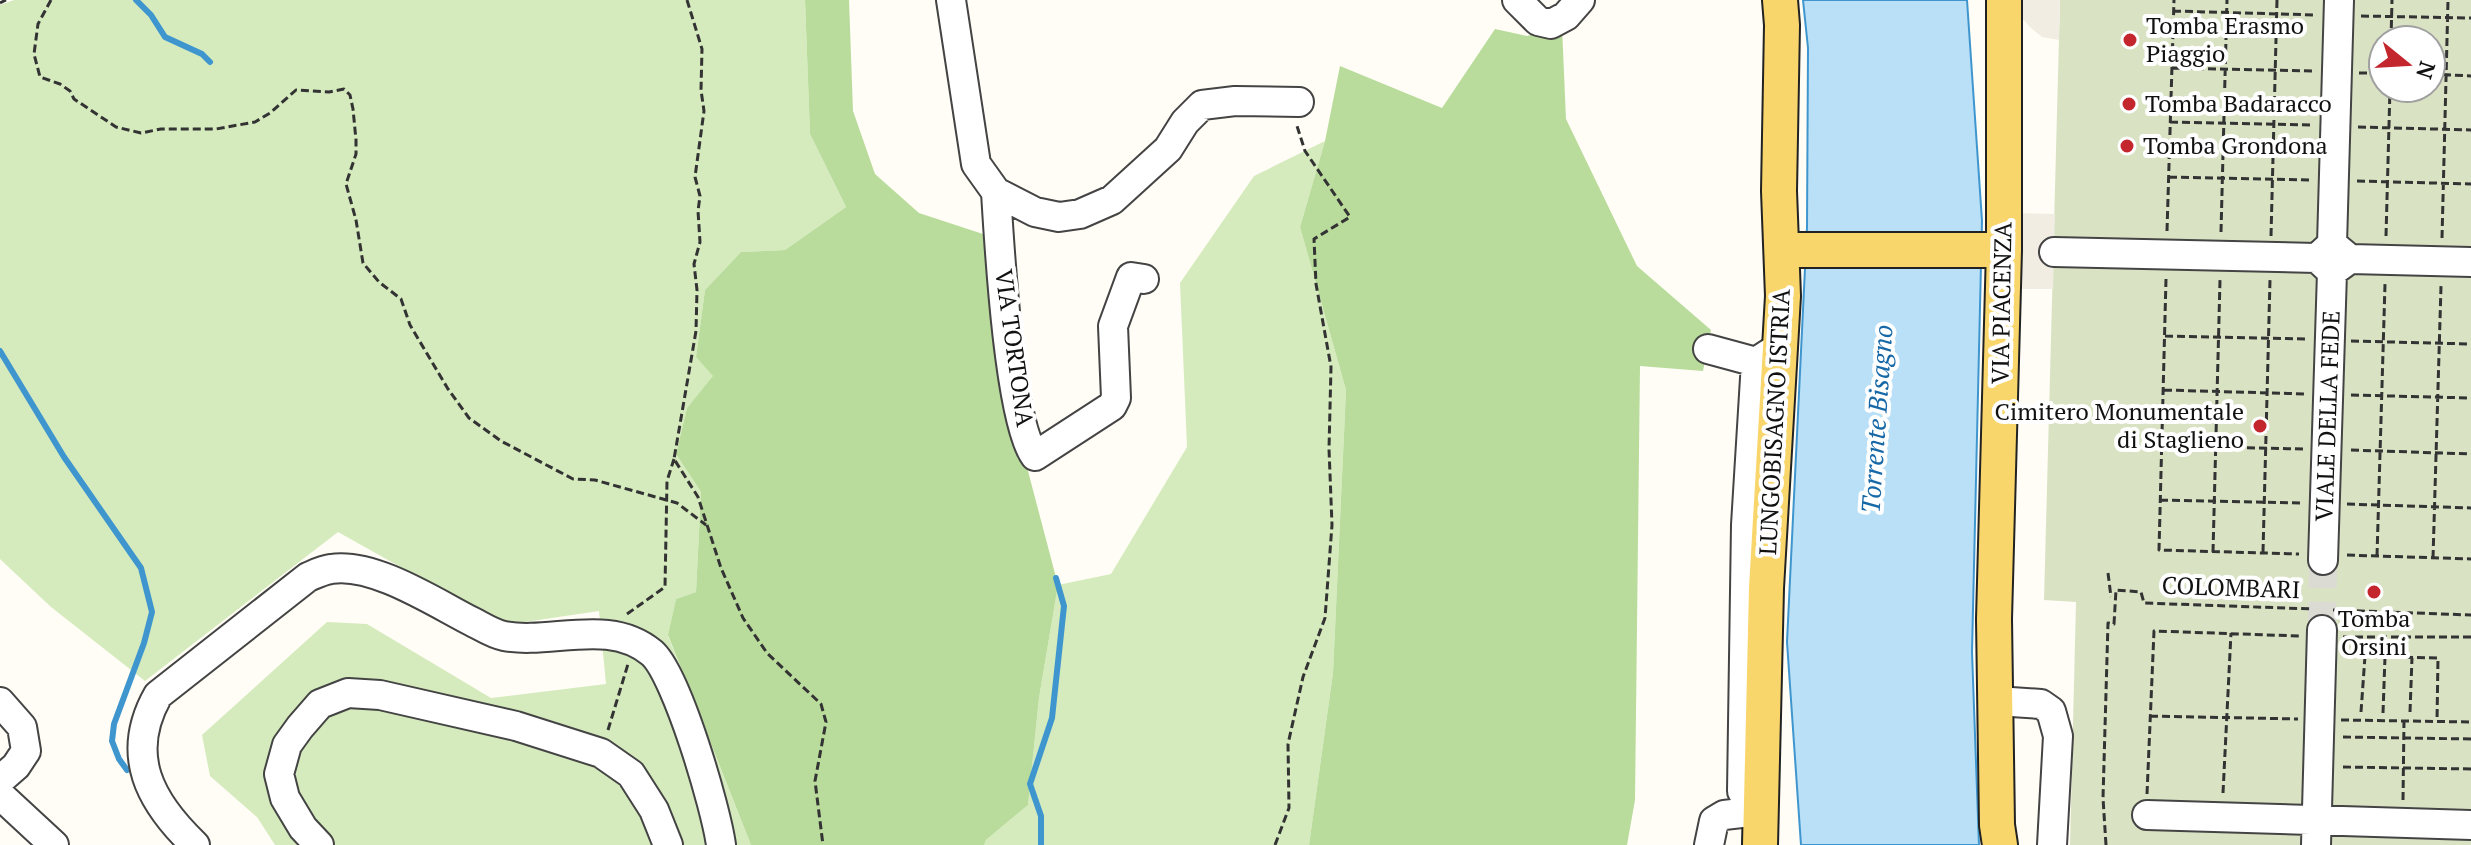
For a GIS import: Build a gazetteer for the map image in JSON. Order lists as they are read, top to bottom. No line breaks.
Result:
{"streets":{"main road":["VIA PIACENZA","LUNGOBISAGNO ISTRIA"],"street":["VIA TORTONA","VIALE DELLA FEDE"],"path":["COLOMBARI"]},"water":["Torrente Bisagno"],"places":["Tomba Erasmo Piaggio","Tomba Badaracco","Tomba Grondona","Cimitero Monumentale di Staglieno","Tomba Orsini"],"north":"right"}
